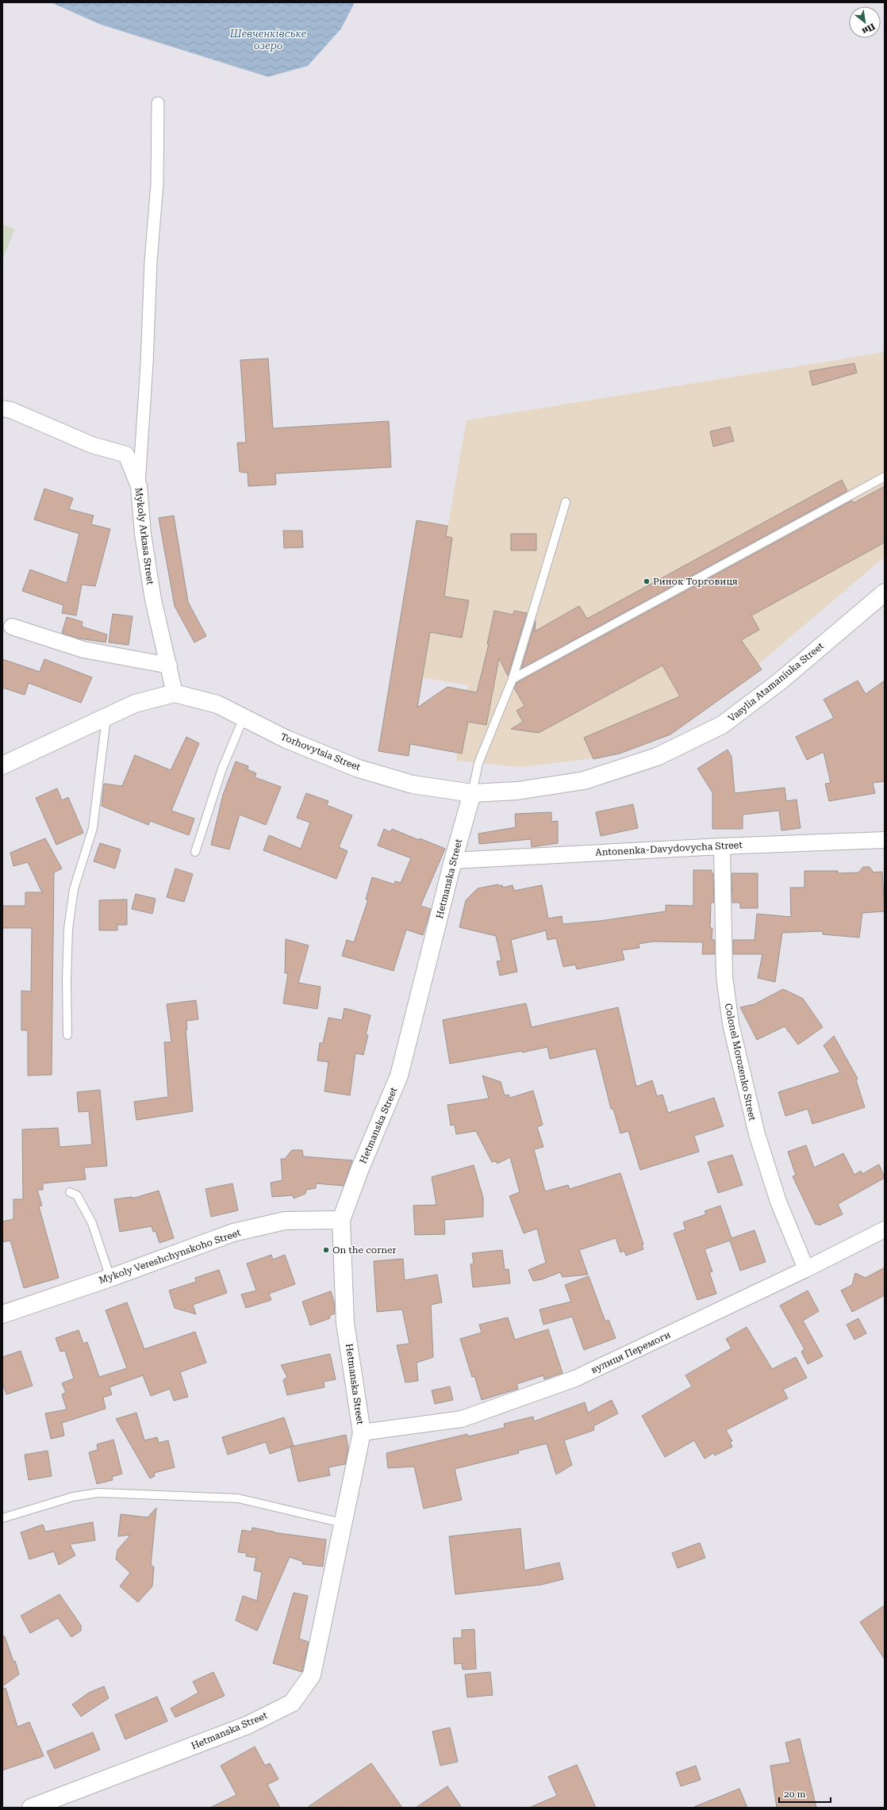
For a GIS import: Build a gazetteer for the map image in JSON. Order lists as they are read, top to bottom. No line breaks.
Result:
{"streets":{"street":["Mykoly Arkasa Street","Vasylia Atamaniuka Street","Torhovytsia Street","Antonenka-Davydovycha Street","Hetmanska Street","Colonel Morozenko Street","Mykoly Vereshchynskoho Street","вулиця Перемоги"]},"crossings":[["Mykoly Arkasa Street","Torhovytsia Street"],["Vasylia Atamaniuka Street","Torhovytsia Street"],["Vasylia Atamaniuka Street","Hetmanska Street"],["Torhovytsia Street","Hetmanska Street"],["Antonenka-Davydovycha Street","Hetmanska Street"],["Antonenka-Davydovycha Street","Colonel Morozenko Street"],["Hetmanska Street","Mykoly Vereshchynskoho Street"],["Hetmanska Street","вулиця Перемоги"],["Colonel Morozenko Street","вулиця Перемоги"]],"water":["Шевченківське озеро"],"places":["Ринок Торговиця","On the corner"],"scale_bar":"20 m","north":"bottom right"}
